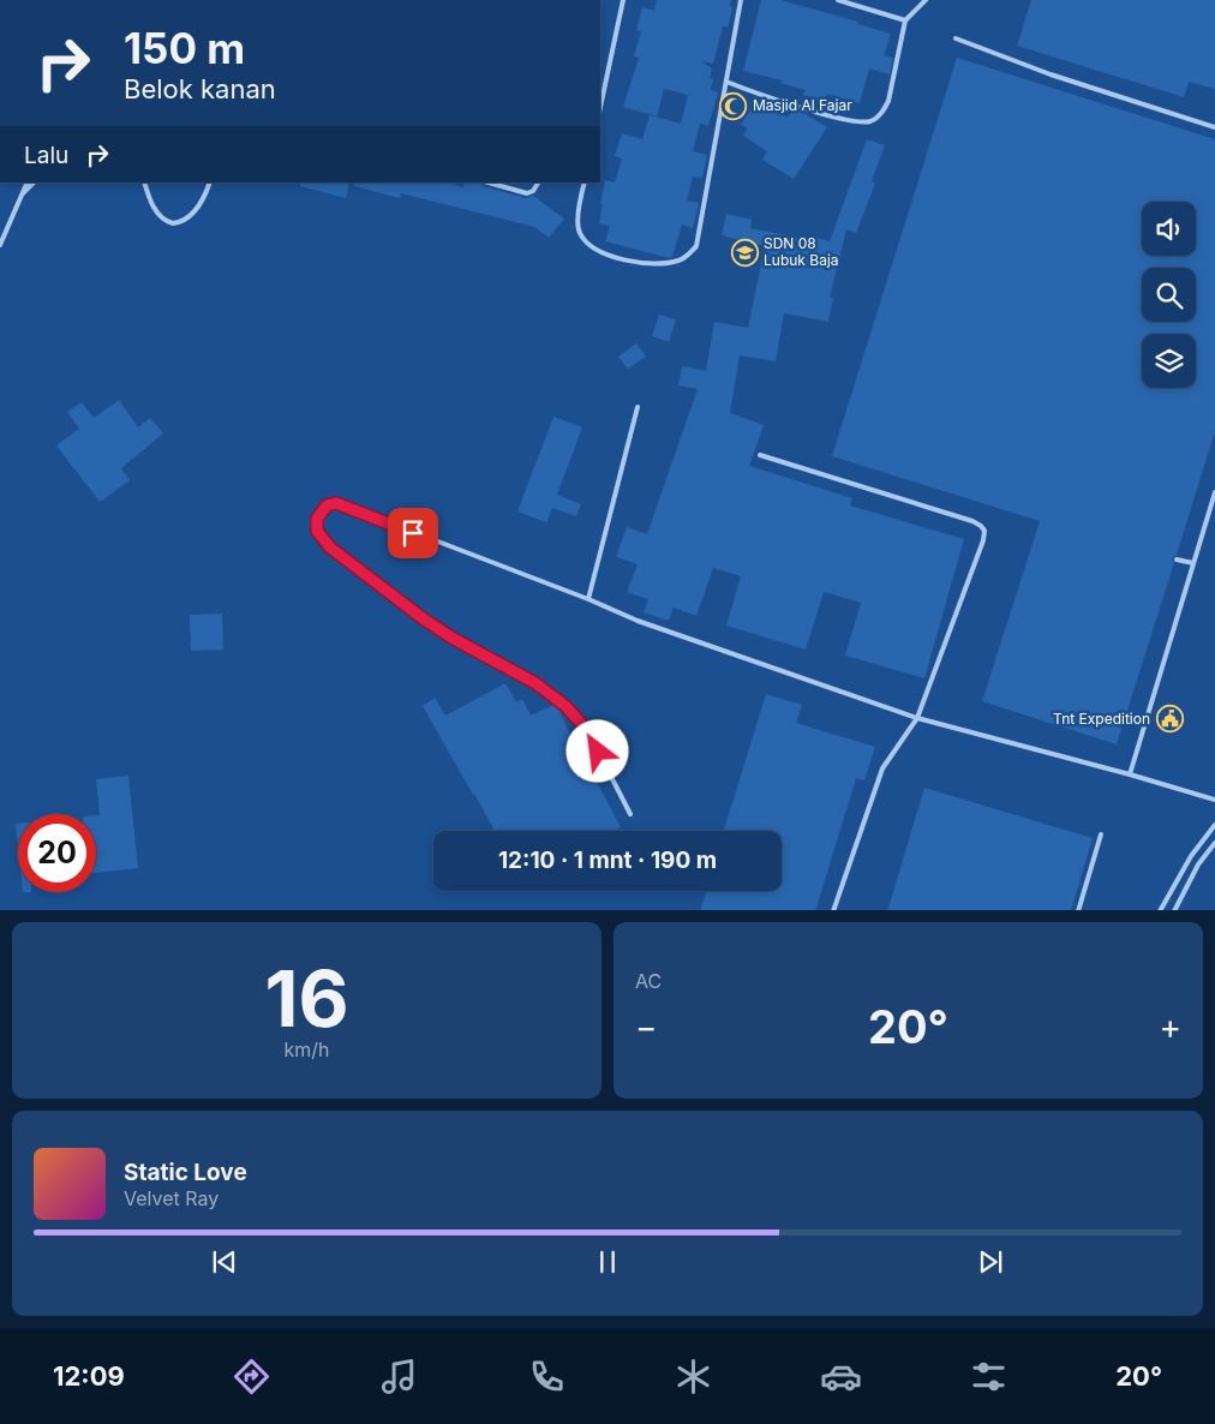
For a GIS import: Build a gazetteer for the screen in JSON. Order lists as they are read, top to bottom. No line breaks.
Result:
{"places":{"mosque":["Masjid Al Fajar"],"school or university":["SDN 08 Lubuk Baja"],"public building":["Tnt Expedition"]},"page":{"turn":["150 m","Belok kanan"],"then":"Lalu","limit":"20","trip":"12:10 · 1 mnt · 190 m","tile":[["16","km/h"],"AC"],"heat":["−","20°","+"],"song":["Static Love","Velvet Ray"],"tabs":["12:09","20°"]}}
